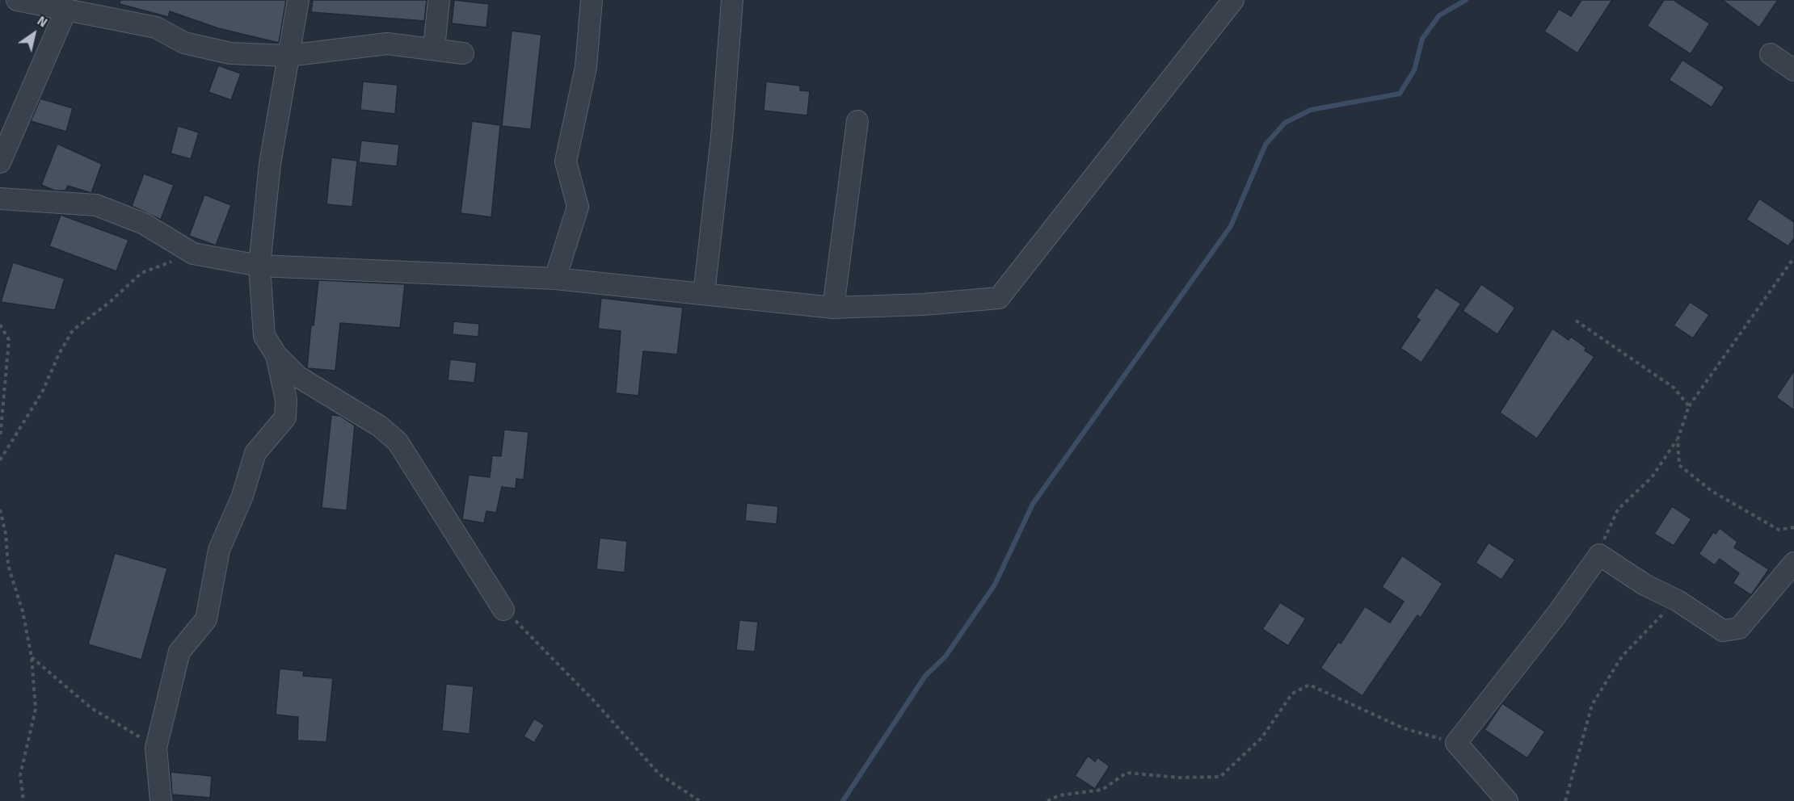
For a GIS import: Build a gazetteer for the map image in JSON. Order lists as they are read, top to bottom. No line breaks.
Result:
{"north":"top right"}
